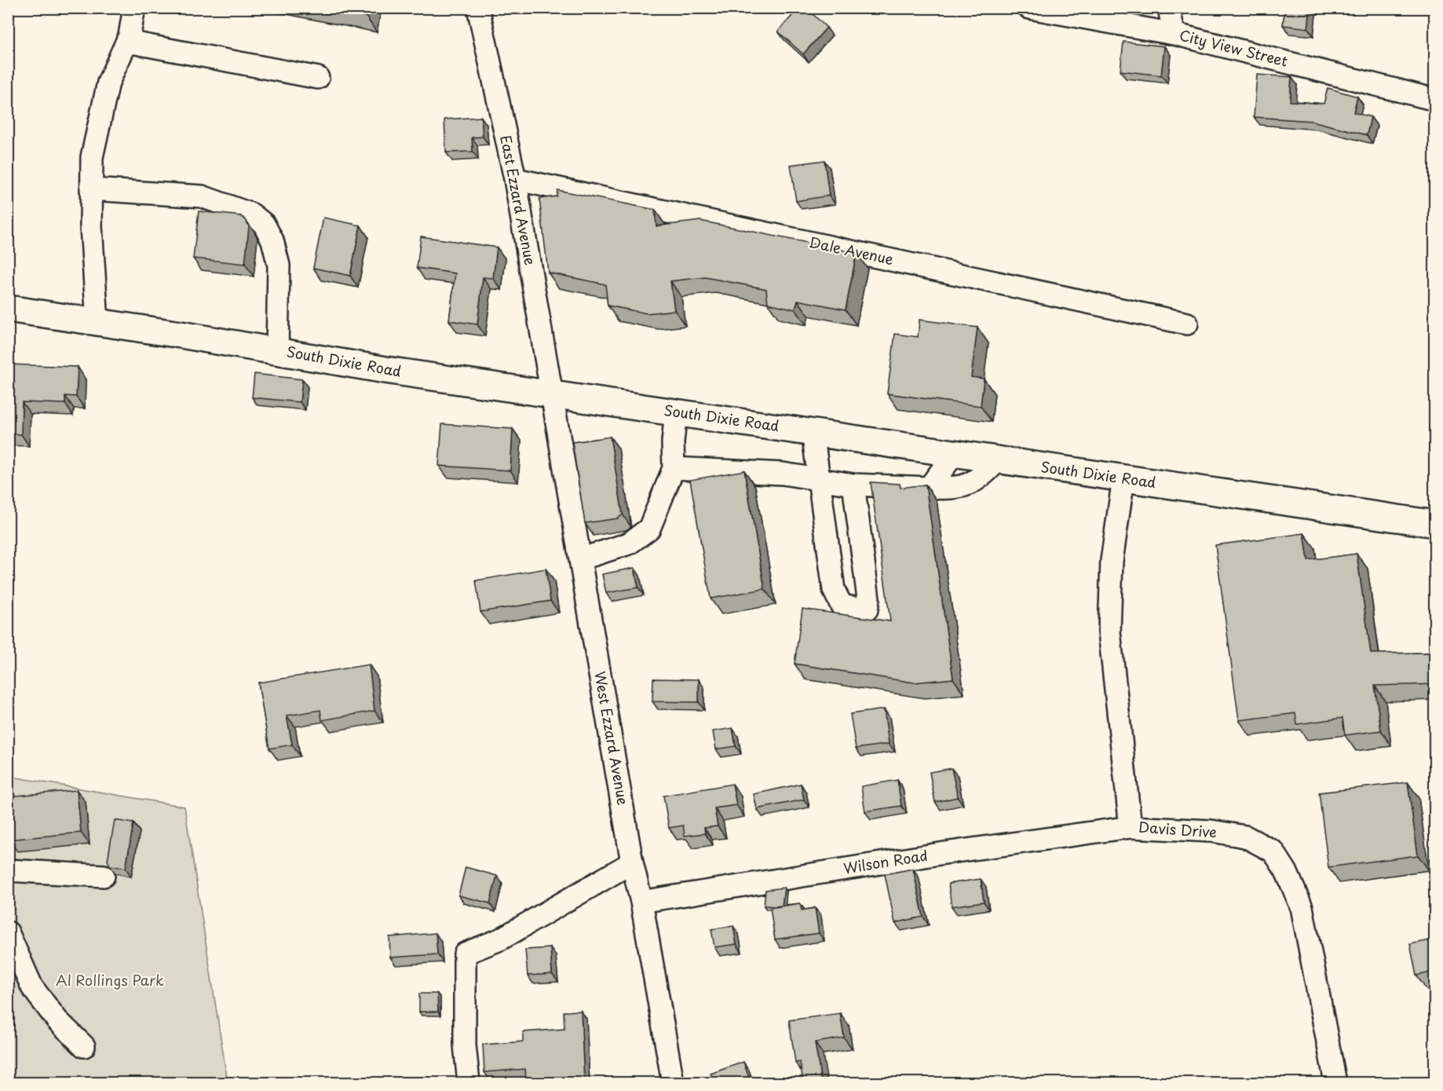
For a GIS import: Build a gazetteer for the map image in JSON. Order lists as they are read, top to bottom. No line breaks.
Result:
{"streets":{"main road":["South Dixie Road"],"street":["City View Street","East Ezzard Avenue","Dale Avenue","West Ezzard Avenue","Davis Drive","Wilson Road"]},"crossings":[["East Ezzard Avenue","Dale Avenue"],["East Ezzard Avenue","South Dixie Road"],["East Ezzard Avenue","West Ezzard Avenue"],["South Dixie Road","West Ezzard Avenue"],["South Dixie Road","Davis Drive"],["West Ezzard Avenue","Wilson Road"],["Davis Drive","Wilson Road"]],"parks":["Al Rollings Park"]}
